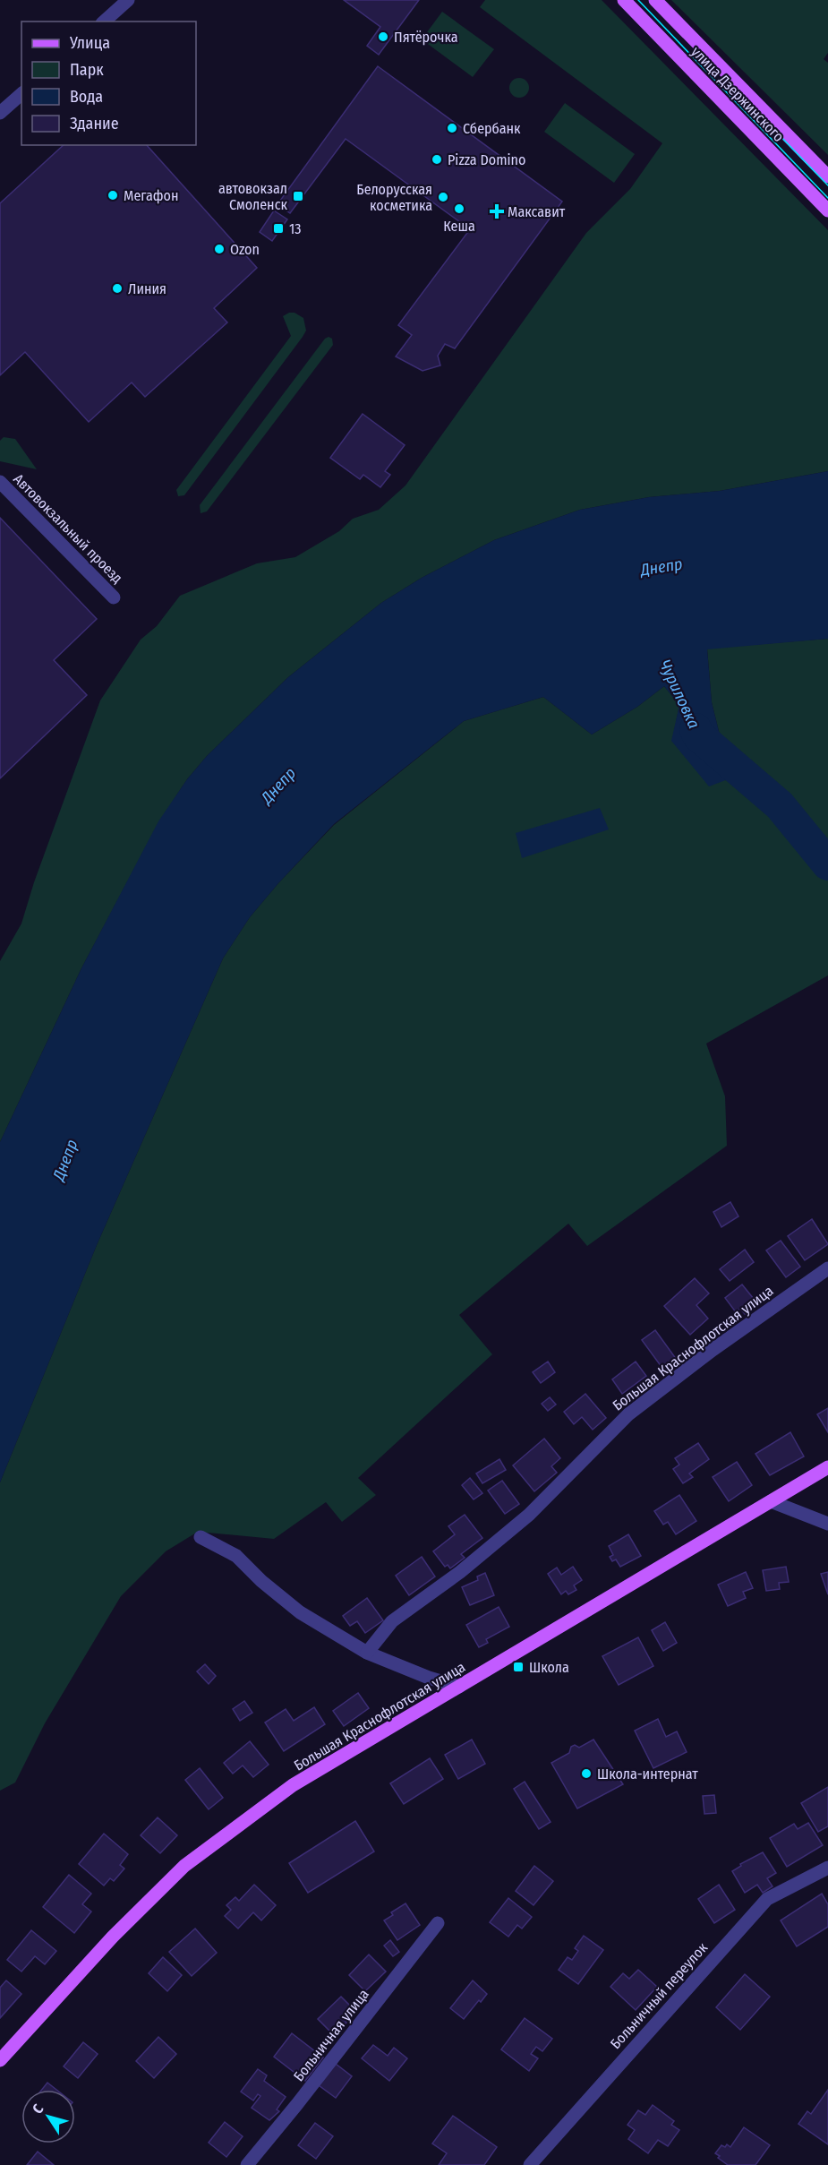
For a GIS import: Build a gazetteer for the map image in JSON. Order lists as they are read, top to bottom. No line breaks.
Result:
{"streets":{"main road":["улица Дзержинского","Большая Краснофлотская улица"],"street":["Автовокзальный проезд","Больничный переулок","Больничная улица"]},"water":["Днепр","Чуриловка"],"places":{"other":["Пятёрочка","Сбербанк","Pizza Domino","Мегафон","Белорусская косметика","Кеша","Ozon","Линия","Школа-интернат"],"transit":["автовокзал Смоленск","13","Школа"],"health":["Максавит"]},"legend":["Улица","Парк","Вода","Здание"],"north":"top left"}
